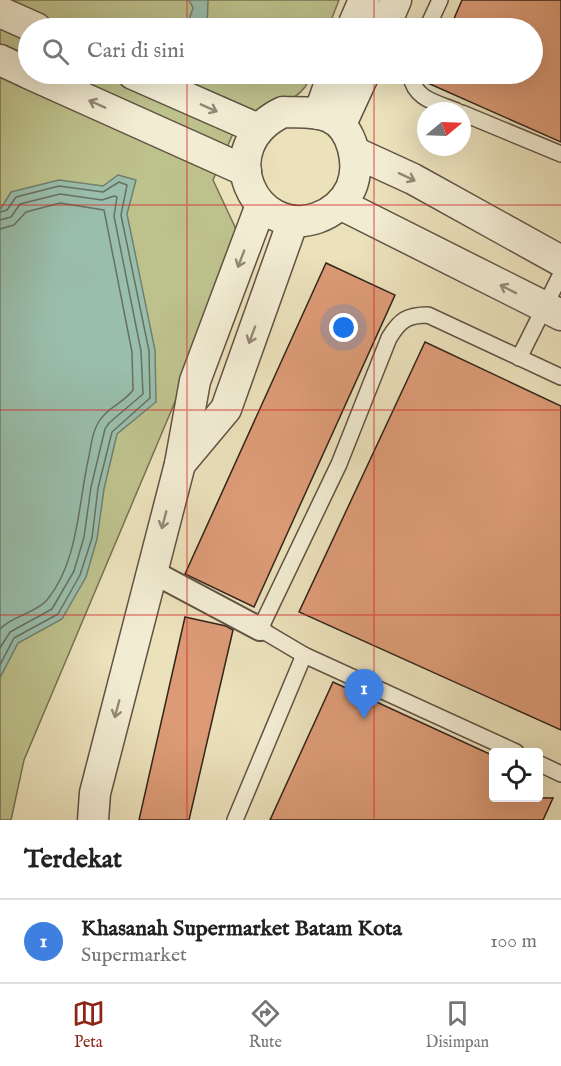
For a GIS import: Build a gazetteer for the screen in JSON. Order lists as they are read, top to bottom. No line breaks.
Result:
{"north":"right","page":{"search":"Cari di sini","pins":"1","heading":"Terdekat","list":[{"mark":"1","name":"Khasanah Supermarket Batam Kota","note":"Supermarket","value":"100 m"}],"nav":["Peta","Rute","Disimpan"]}}
